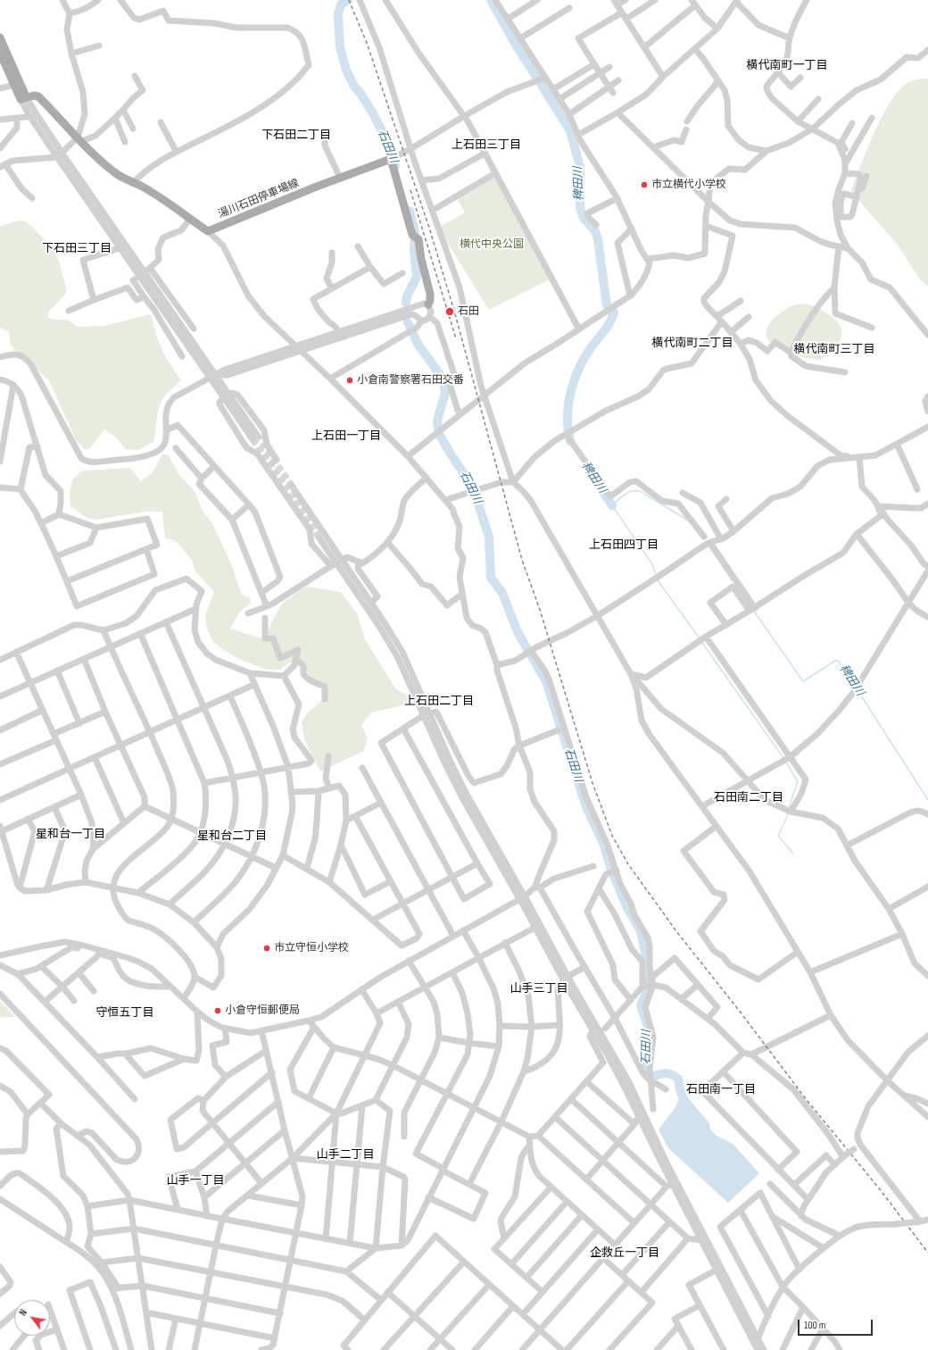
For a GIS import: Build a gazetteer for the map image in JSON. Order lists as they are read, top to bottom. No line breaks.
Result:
{"streets":{"main road":["湯川石田停車場線"]},"districts":["横代南町一丁目","下石田二丁目","上石田三丁目","下石田三丁目","横代南町二丁目","横代南町三丁目","上石田一丁目","上石田四丁目","上石田二丁目","石田南二丁目","星和台一丁目","星和台二丁目","山手三丁目","守恒五丁目","石田南一丁目","山手二丁目","山手一丁目","企救丘一丁目"],"water":["石田川","稗田川"],"parks":["横代中央公園"],"places":["市立横代小学校","石田","小倉南警察署石田交番","市立守恒小学校","小倉守恒郵便局"],"scale_bar":"100 m","north":"top left"}
